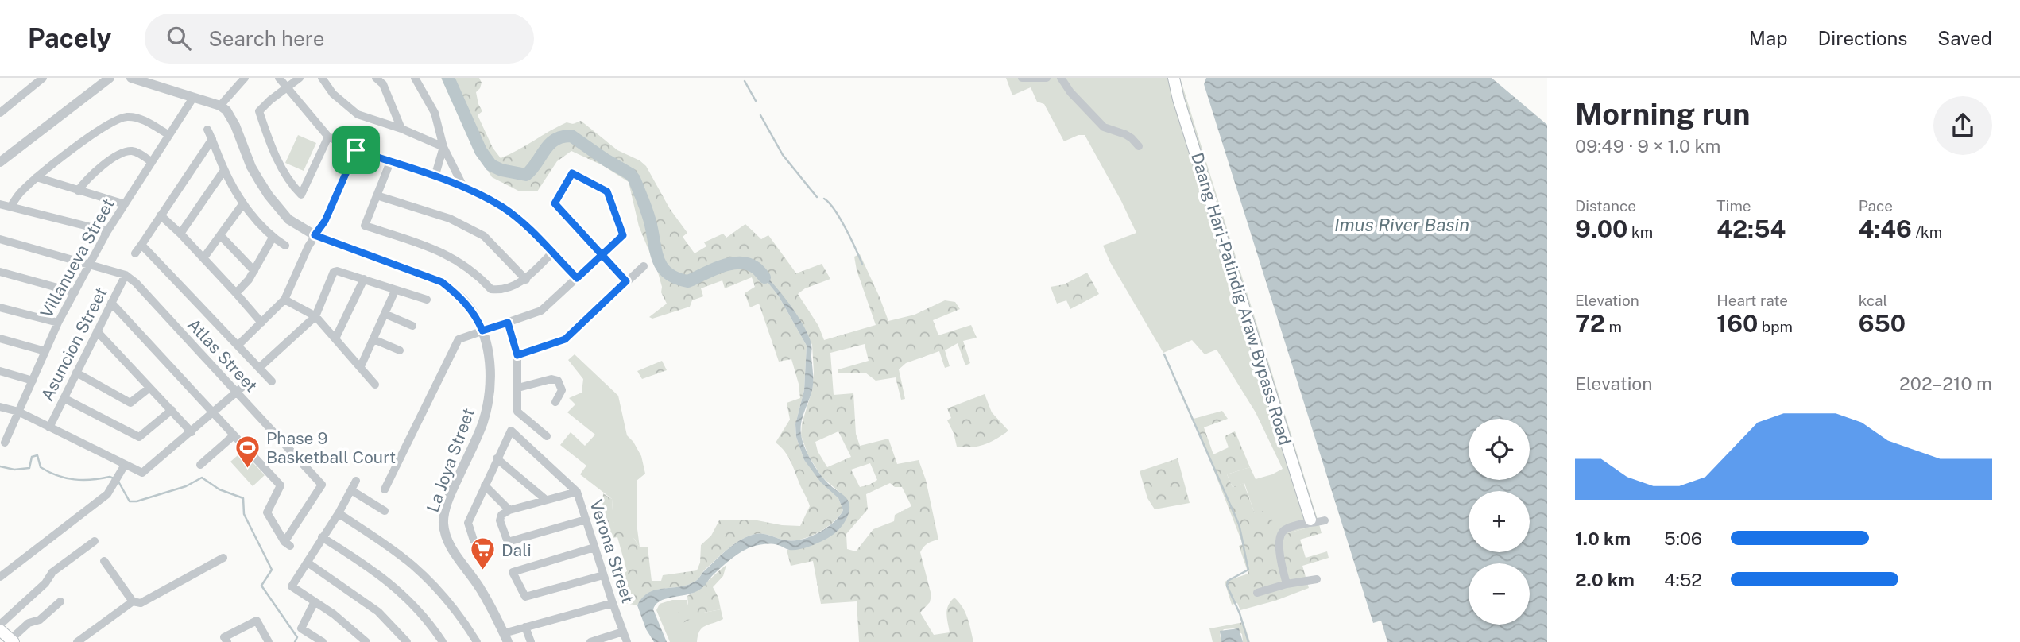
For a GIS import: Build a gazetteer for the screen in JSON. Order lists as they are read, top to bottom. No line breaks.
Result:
{"streets":{"main road":["Daang Hari-Patindig Araw Bypass Road"],"street":["Villanueva Street","Asuncion Street","Atlas Street","La Joya Street","Verona Street"]},"crossings":[["Villanueva Street","Atlas Street"],["Asuncion Street","Atlas Street"]],"water":["Imus River Basin"],"places":{"sports":["Phase 9 Basketball Court"],"supermarket":["Dali"]},"page":{"header":"Pacely","search":"Search here","nav":["Map","Directions","Saved"],"heading":["Morning run","09:49 · 9 × 1.0 km"],"stats":[["Distance","9.00 km"],["Time","42:54"],["Pace","4:46 /km"],["Elevation","72 m"],["Heart rate","160 bpm"],["kcal","650"]],"chart":["Elevation","202–210 m"],"map_buttons":["+","−"],"list":[{"name":"1.0 km","note":"5:06"},{"name":"2.0 km","note":"4:52"}]}}
